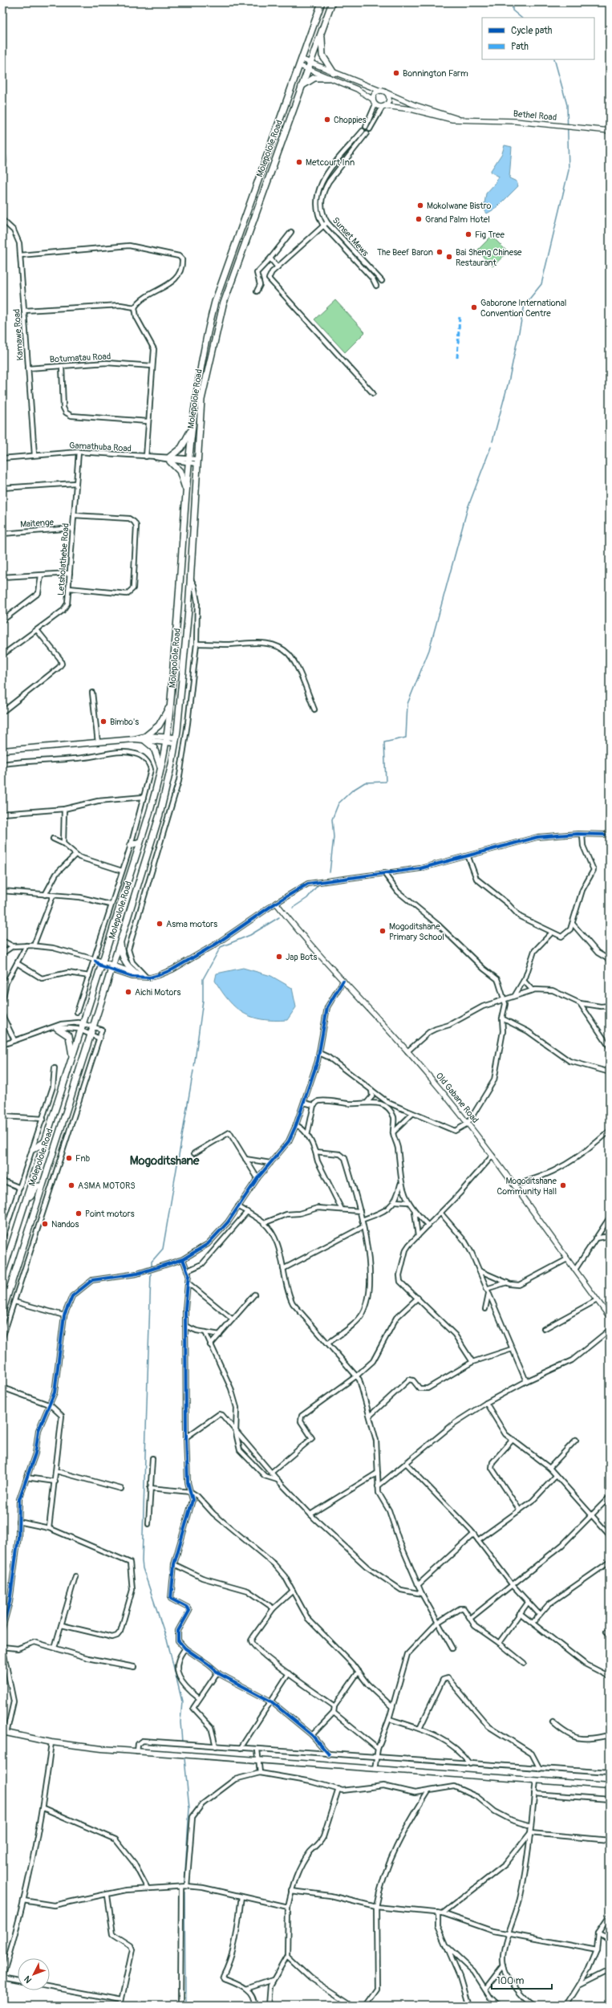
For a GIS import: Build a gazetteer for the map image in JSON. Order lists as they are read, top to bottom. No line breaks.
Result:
{"streets":{"main road":["Molepolole Road"],"street":["Bethel Road","Sunset Mews","Kamawe Road","Botumatau Road","Gamathuba Road","Maitenge","Letsholathebe Road","Old Gabane Road"]},"crossings":[["Molepolole Road","Gamathuba Road"],["Kamawe Road","Botumatau Road"],["Kamawe Road","Gamathuba Road"],["Gamathuba Road","Letsholathebe Road"],["Maitenge","Letsholathebe Road"]],"districts":["Mogoditshane"],"places":["Bonnington Farm","Choppies","Metcourt Inn","Mokolwane Bistro","Grand Palm Hotel","Fig Tree","The Beef Baron","Bai Sheng Chinese Restaurant","Gaborone International Convention Centre","Bimbo's","Asma motors","Mogoditshane Primary School","Jap Bots","Aichi Motors","Fnb","ASMA MOTORS","Mogoditshane Community Hall","Point motors","Nandos"],"legend":["Cycle path","Path"],"scale_bar":"100 m","north":"bottom left"}
